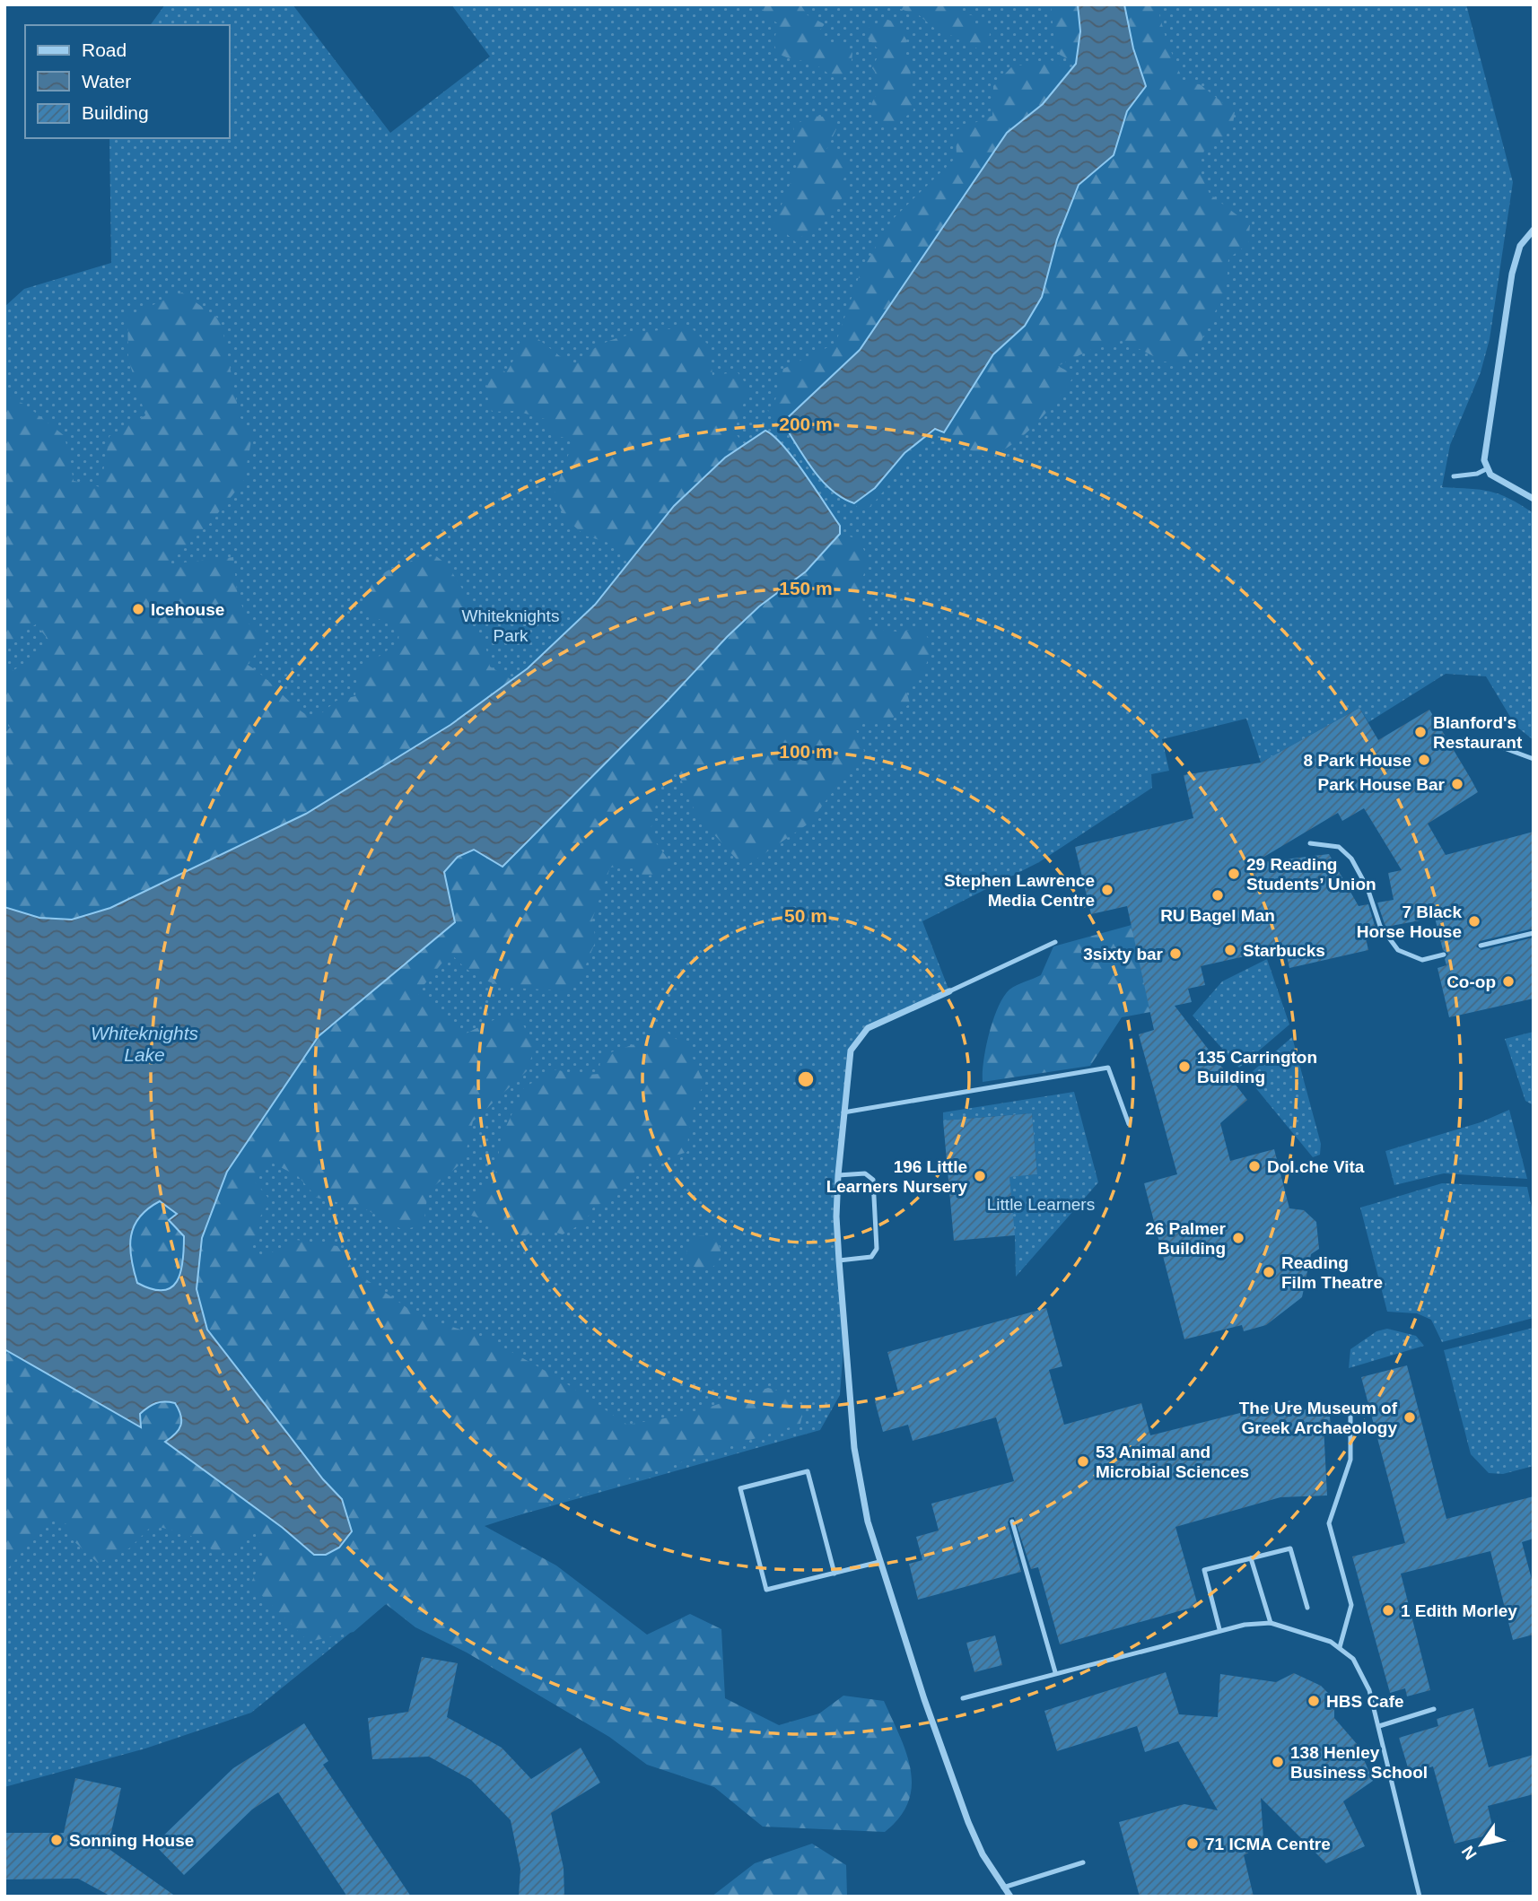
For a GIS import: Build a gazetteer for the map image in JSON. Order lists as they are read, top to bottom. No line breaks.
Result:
{"water":["Whiteknights Lake"],"parks":["Whiteknights Park","Little Learners"],"places":["Icehouse","Blanford's Restaurant","8 Park House","Park House Bar","29 Reading Students’ Union","Stephen Lawrence Media Centre","RU Bagel Man","7 Black Horse House","Starbucks","3sixty bar","Co-op","135 Carrington Building","Dol.che Vita","196 Little Learners Nursery","26 Palmer Building","Reading Film Theatre","The Ure Museum of Greek Archaeology","53 Animal and Microbial Sciences","1 Edith Morley","HBS Cafe","138 Henley Business School","Sonning House","71 ICMA Centre"],"legend":["Road","Water","Building"],"north":"bottom left","rings":["200 m","150 m","100 m","50 m"]}
